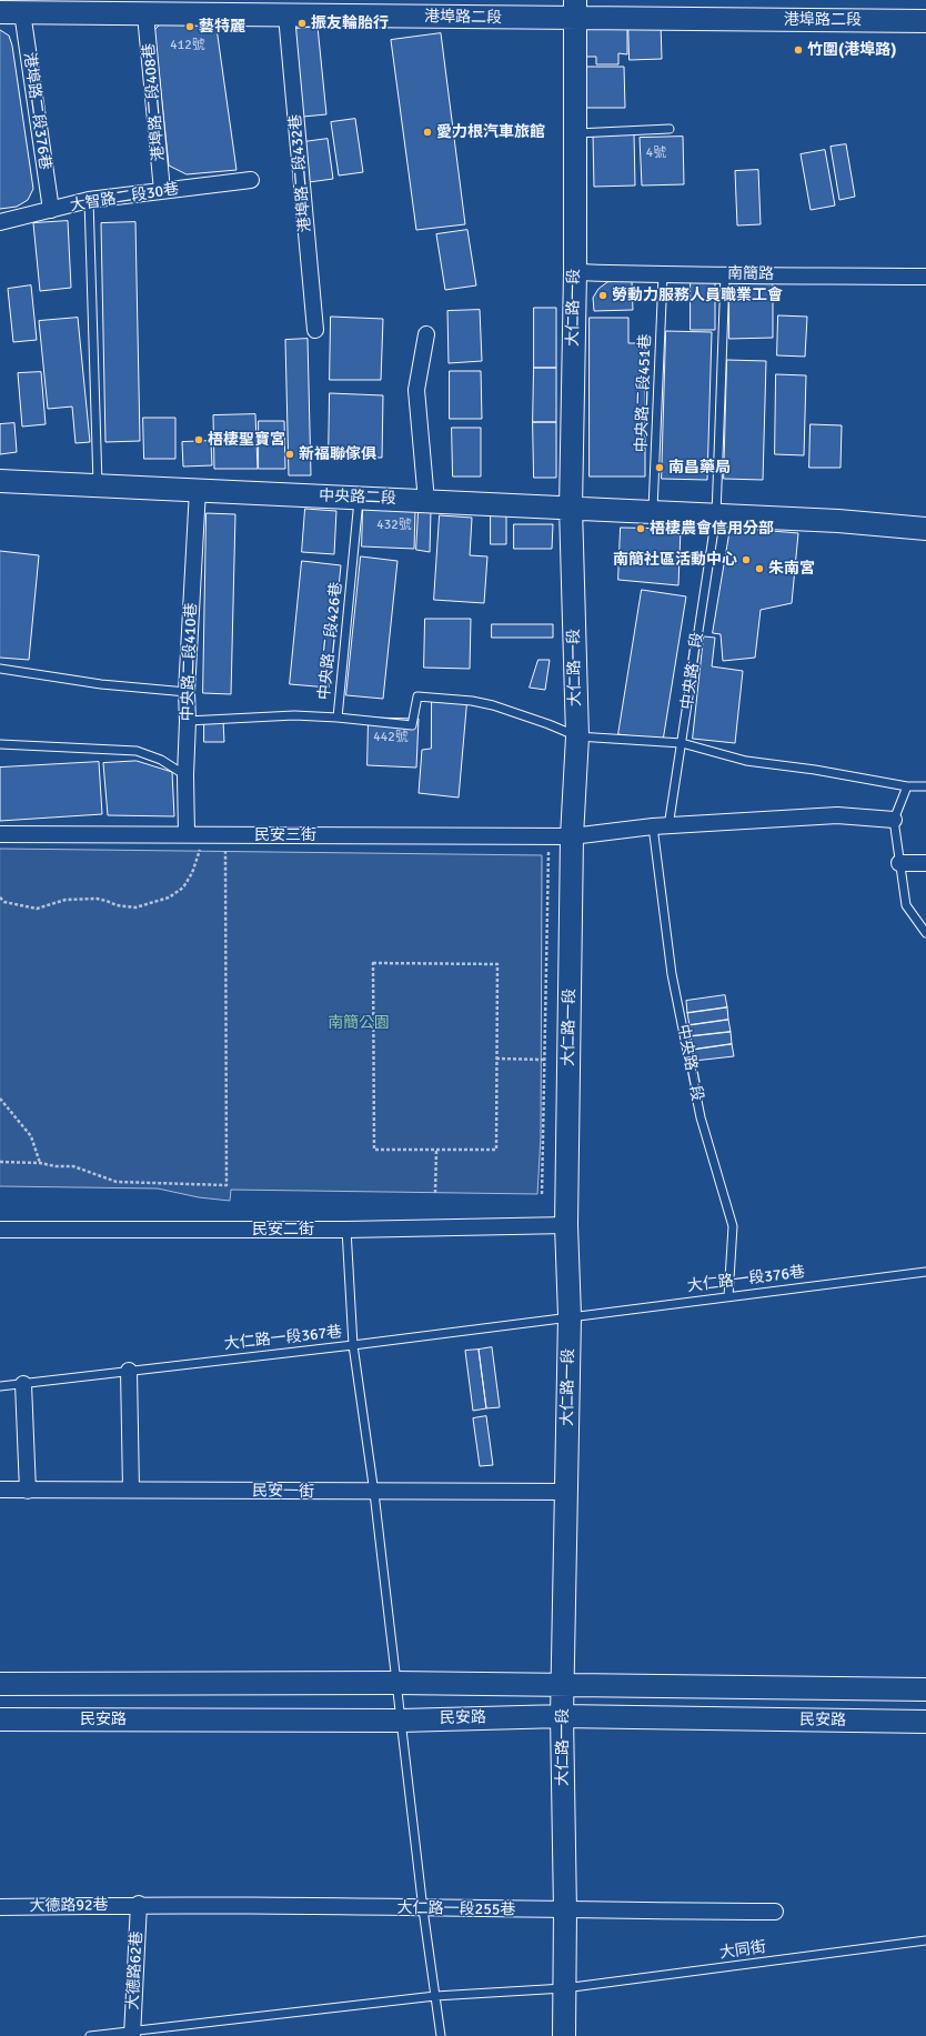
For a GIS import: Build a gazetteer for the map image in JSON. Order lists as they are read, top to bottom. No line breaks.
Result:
{"streets":{"street":["港埠路二段","港埠路二段408巷","港埠路二段376巷","港埠路二段432巷","大智路二段30巷","南簡路","大仁路一段","中央路二段","中央路二段410巷","民安三街","民安二街","民安一街","民安路","大德路92巷","大仁路一段255巷","大德路62巷"],"lane":["中央路二段451巷","中央路二段426巷","大仁路一段376巷","大仁路一段367巷","大同街"]},"crossings":[["港埠路二段","港埠路二段408巷"],["港埠路二段","港埠路二段376巷"],["港埠路二段","港埠路二段432巷"],["港埠路二段","大仁路一段"],["港埠路二段408巷","大智路二段30巷"],["港埠路二段376巷","大智路二段30巷"],["南簡路","大仁路一段"],["南簡路","中央路二段451巷"],["大仁路一段","中央路二段"],["大仁路一段","民安三街"],["大仁路一段","民安二街"],["大仁路一段","大仁路一段376巷"],["大仁路一段","大仁路一段367巷"],["大仁路一段","民安一街"],["大仁路一段","民安路"],["大仁路一段","大仁路一段255巷"],["大仁路一段","大同街"],["中央路二段451巷","中央路二段"],["中央路二段","中央路二段426巷"],["中央路二段","中央路二段410巷"],["中央路二段","大仁路一段376巷"],["中央路二段426巷","中央路二段410巷"],["中央路二段410巷","民安三街"],["大仁路一段376巷","大仁路一段367巷"],["大德路92巷","大仁路一段255巷"],["大德路92巷","大德路62巷"],["大仁路一段255巷","大德路62巷"],["大同街","大德路62巷"]],"parks":["南簡公園"],"places":["振友輪胎行","藝特麗","竹圍(港埠路)","愛力根汽車旅館","勞動力服務人員職業工會","梧棲聖寶宮","新福聯傢俱","南昌藥局","梧棲農會信用分部","南簡社區活動中心","朱南宮"],"house_numbers":["412號","4號","432號","442號"]}
